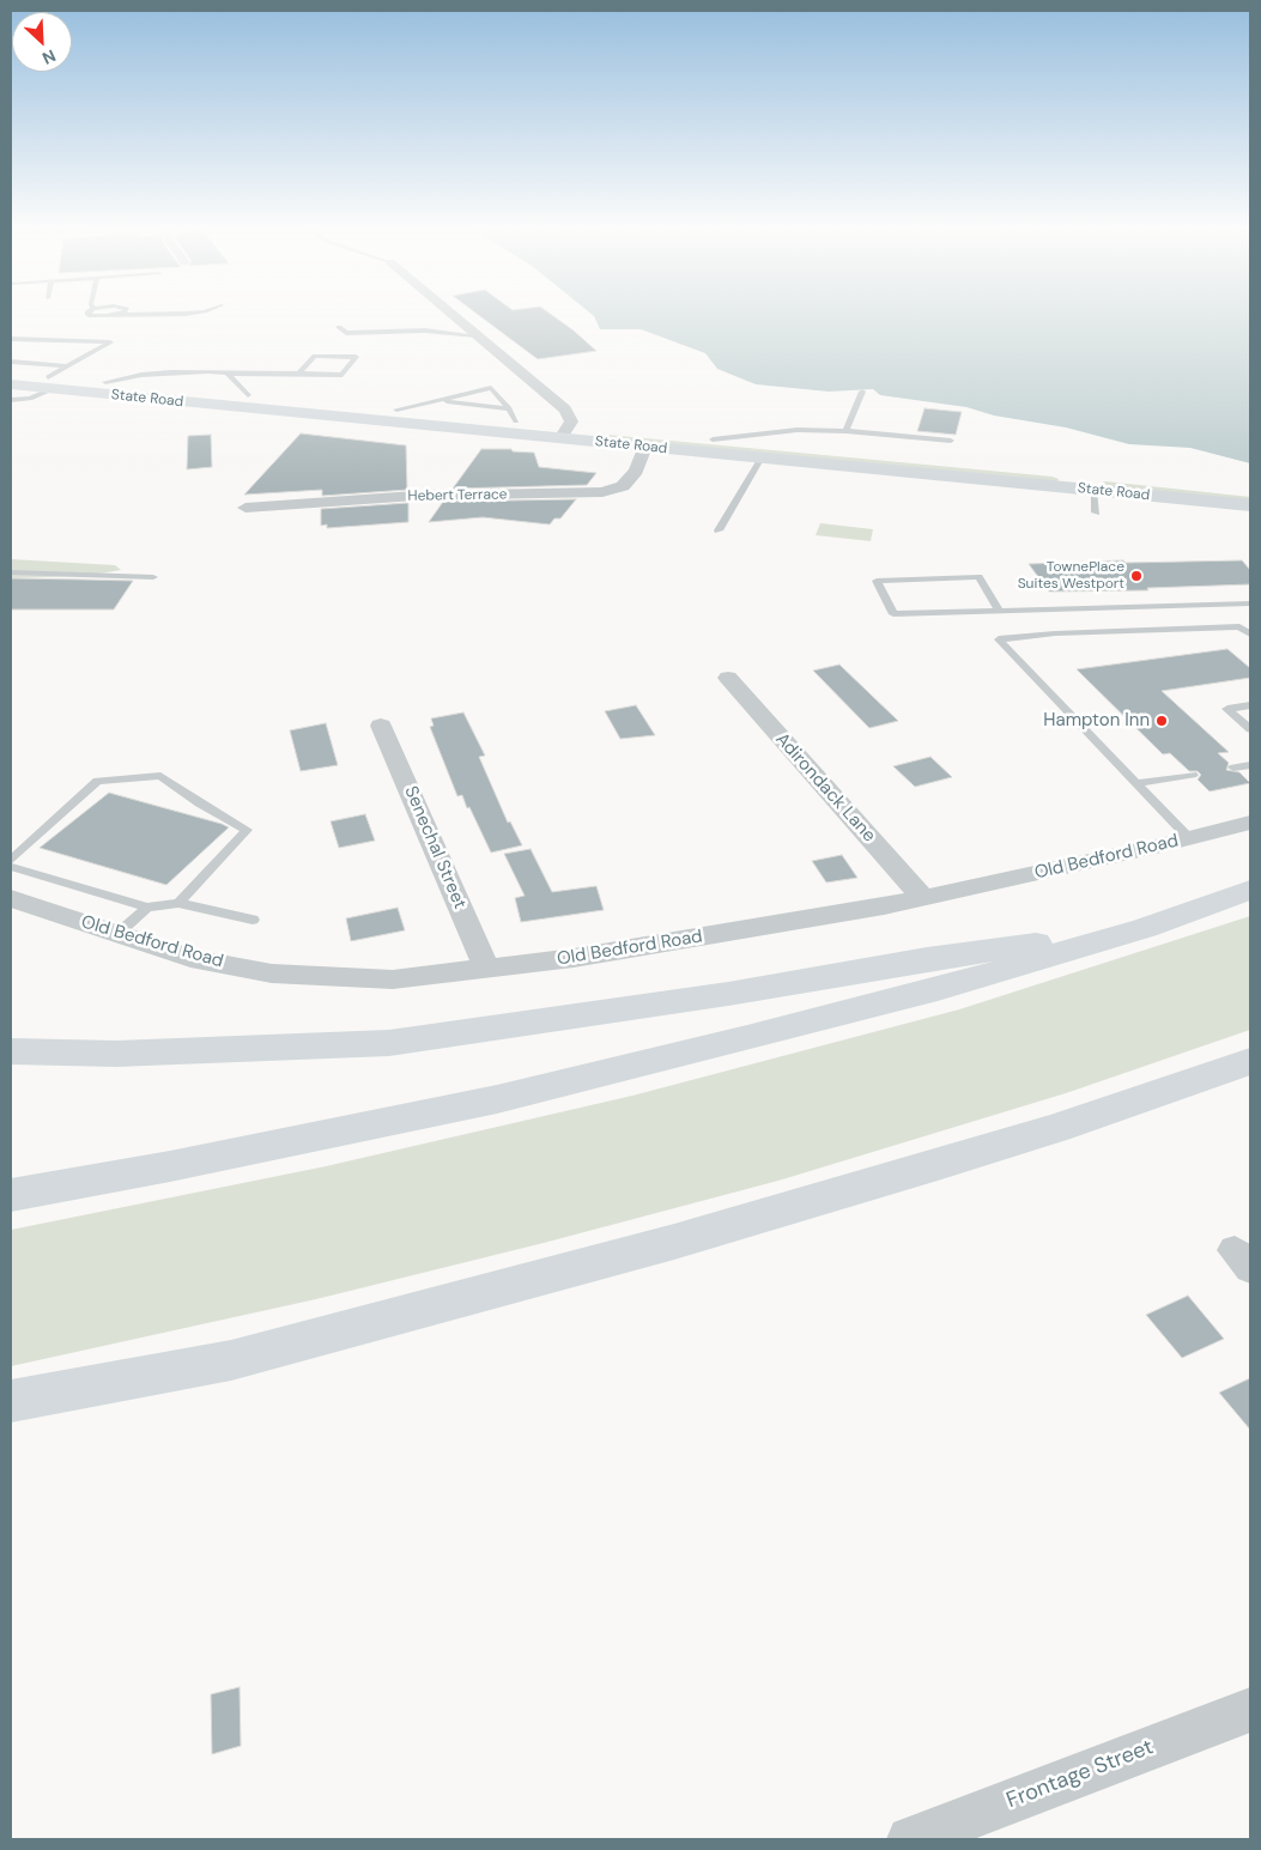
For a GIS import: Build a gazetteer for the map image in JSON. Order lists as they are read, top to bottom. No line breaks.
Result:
{"streets":{"main road":["State Road"],"street":["Hebert Terrace","Adirondack Lane","Senechal Street","Old Bedford Road","Frontage Street"]},"crossings":[["State Road","Hebert Terrace"],["Adirondack Lane","Old Bedford Road"],["Senechal Street","Old Bedford Road"]],"places":["TownePlace Suites Westport","Hampton Inn"],"north":"bottom right"}
